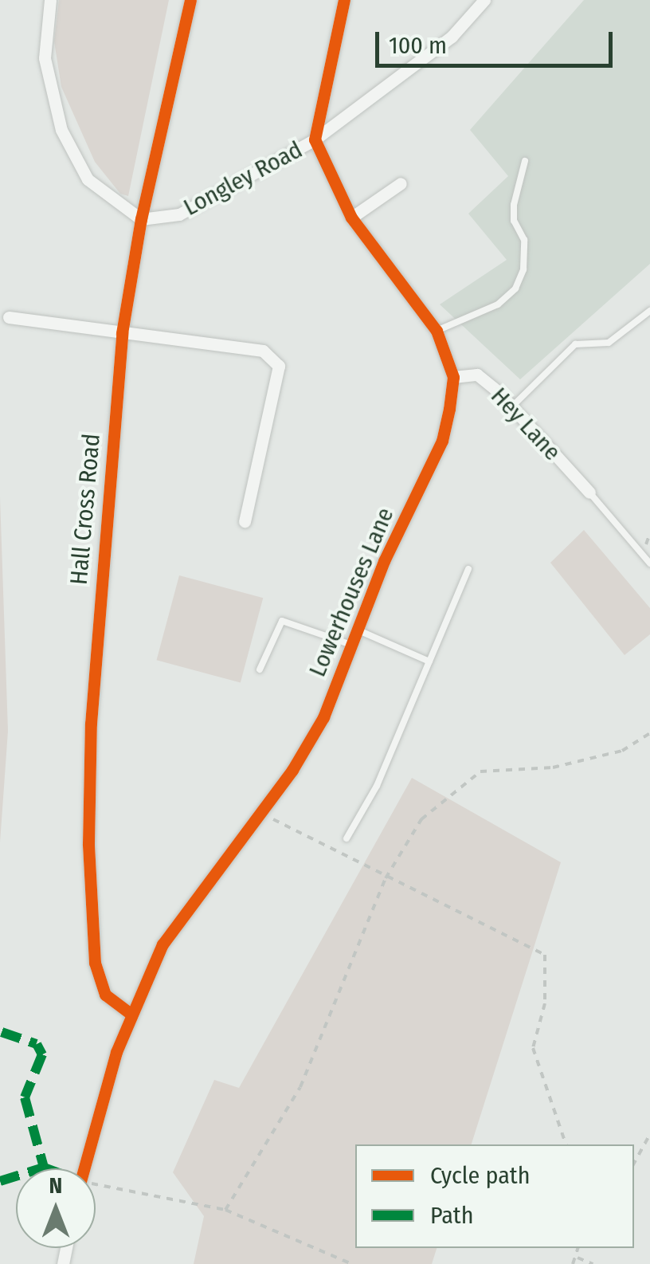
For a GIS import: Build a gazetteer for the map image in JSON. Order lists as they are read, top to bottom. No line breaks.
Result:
{"streets":{"street":["Longley Road","Hey Lane","Hall Cross Road","Lowerhouses Lane"]},"crossings":[["Longley Road","Hall Cross Road"],["Hey Lane","Lowerhouses Lane"],["Hall Cross Road","Lowerhouses Lane"]],"legend":["Cycle path","Path"],"scale_bar":"100 m","north":"top"}
